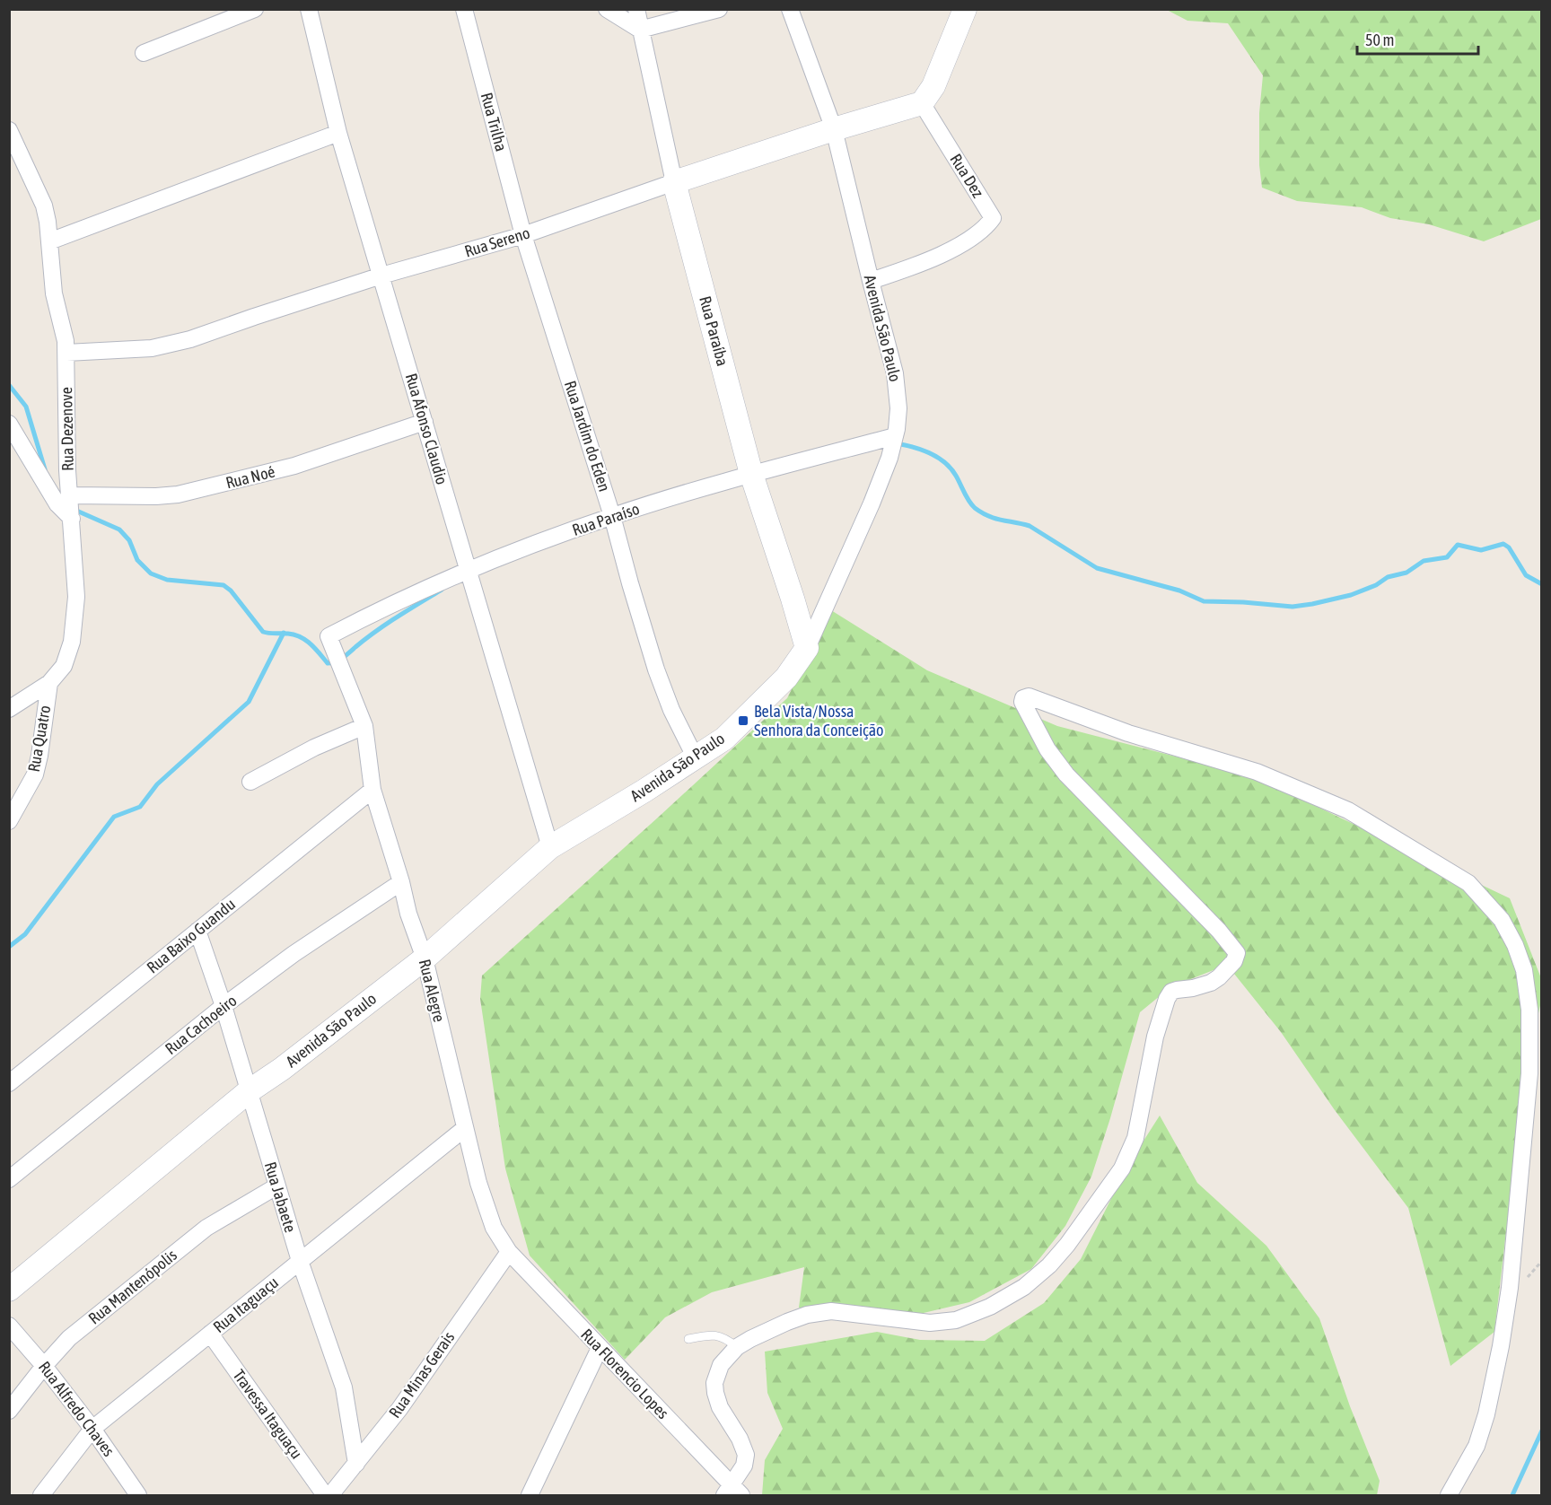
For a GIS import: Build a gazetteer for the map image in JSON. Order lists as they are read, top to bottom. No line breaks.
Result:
{"streets":{"street":["Rua Trilha","Rua Dez","Rua Sereno","Avenida São Paulo","Rua Paraíba","Rua Dezenove","Rua Afonso Claudio","Rua Jardim do Eden","Rua Noé","Rua Paraíso","Rua Quatro","Rua Baixo Guandu","Rua Alegre","Rua Cachoeiro","Rua Jabaete","Rua Mantenópolis","Rua Itaguaçu","Rua Florencio Lopes","Rua Minas Gerais","Rua Alfredo Chaves","Travessa Itaguaçu"]},"crossings":[["Rua Trilha","Rua Sereno"],["Rua Trilha","Rua Jardim do Eden"],["Rua Dez","Rua Sereno"],["Rua Dez","Avenida São Paulo"],["Rua Sereno","Avenida São Paulo"],["Rua Sereno","Rua Paraíba"],["Rua Sereno","Rua Dezenove"],["Rua Sereno","Rua Afonso Claudio"],["Rua Sereno","Rua Jardim do Eden"],["Avenida São Paulo","Rua Paraíba"],["Avenida São Paulo","Rua Afonso Claudio"],["Avenida São Paulo","Rua Jardim do Eden"],["Avenida São Paulo","Rua Paraíso"],["Avenida São Paulo","Rua Alegre"],["Avenida São Paulo","Rua Jabaete"],["Rua Paraíba","Rua Paraíso"],["Rua Dezenove","Rua Noé"],["Rua Dezenove","Rua Quatro"],["Rua Afonso Claudio","Rua Noé"],["Rua Afonso Claudio","Rua Paraíso"],["Rua Jardim do Eden","Rua Paraíso"],["Rua Paraíso","Rua Alegre"],["Rua Baixo Guandu","Rua Alegre"],["Rua Baixo Guandu","Rua Jabaete"],["Rua Alegre","Rua Cachoeiro"],["Rua Alegre","Rua Itaguaçu"],["Rua Alegre","Rua Florencio Lopes"],["Rua Alegre","Rua Minas Gerais"],["Rua Cachoeiro","Rua Jabaete"],["Rua Jabaete","Rua Mantenópolis"],["Rua Jabaete","Rua Itaguaçu"],["Rua Jabaete","Rua Minas Gerais"],["Rua Mantenópolis","Rua Alfredo Chaves"],["Rua Itaguaçu","Rua Alfredo Chaves"],["Rua Itaguaçu","Travessa Itaguaçu"],["Rua Florencio Lopes","Rua Minas Gerais"]],"places":{"transit":["Bela Vista/Nossa Senhora da Conceição"]},"scale_bar":"50 m"}
